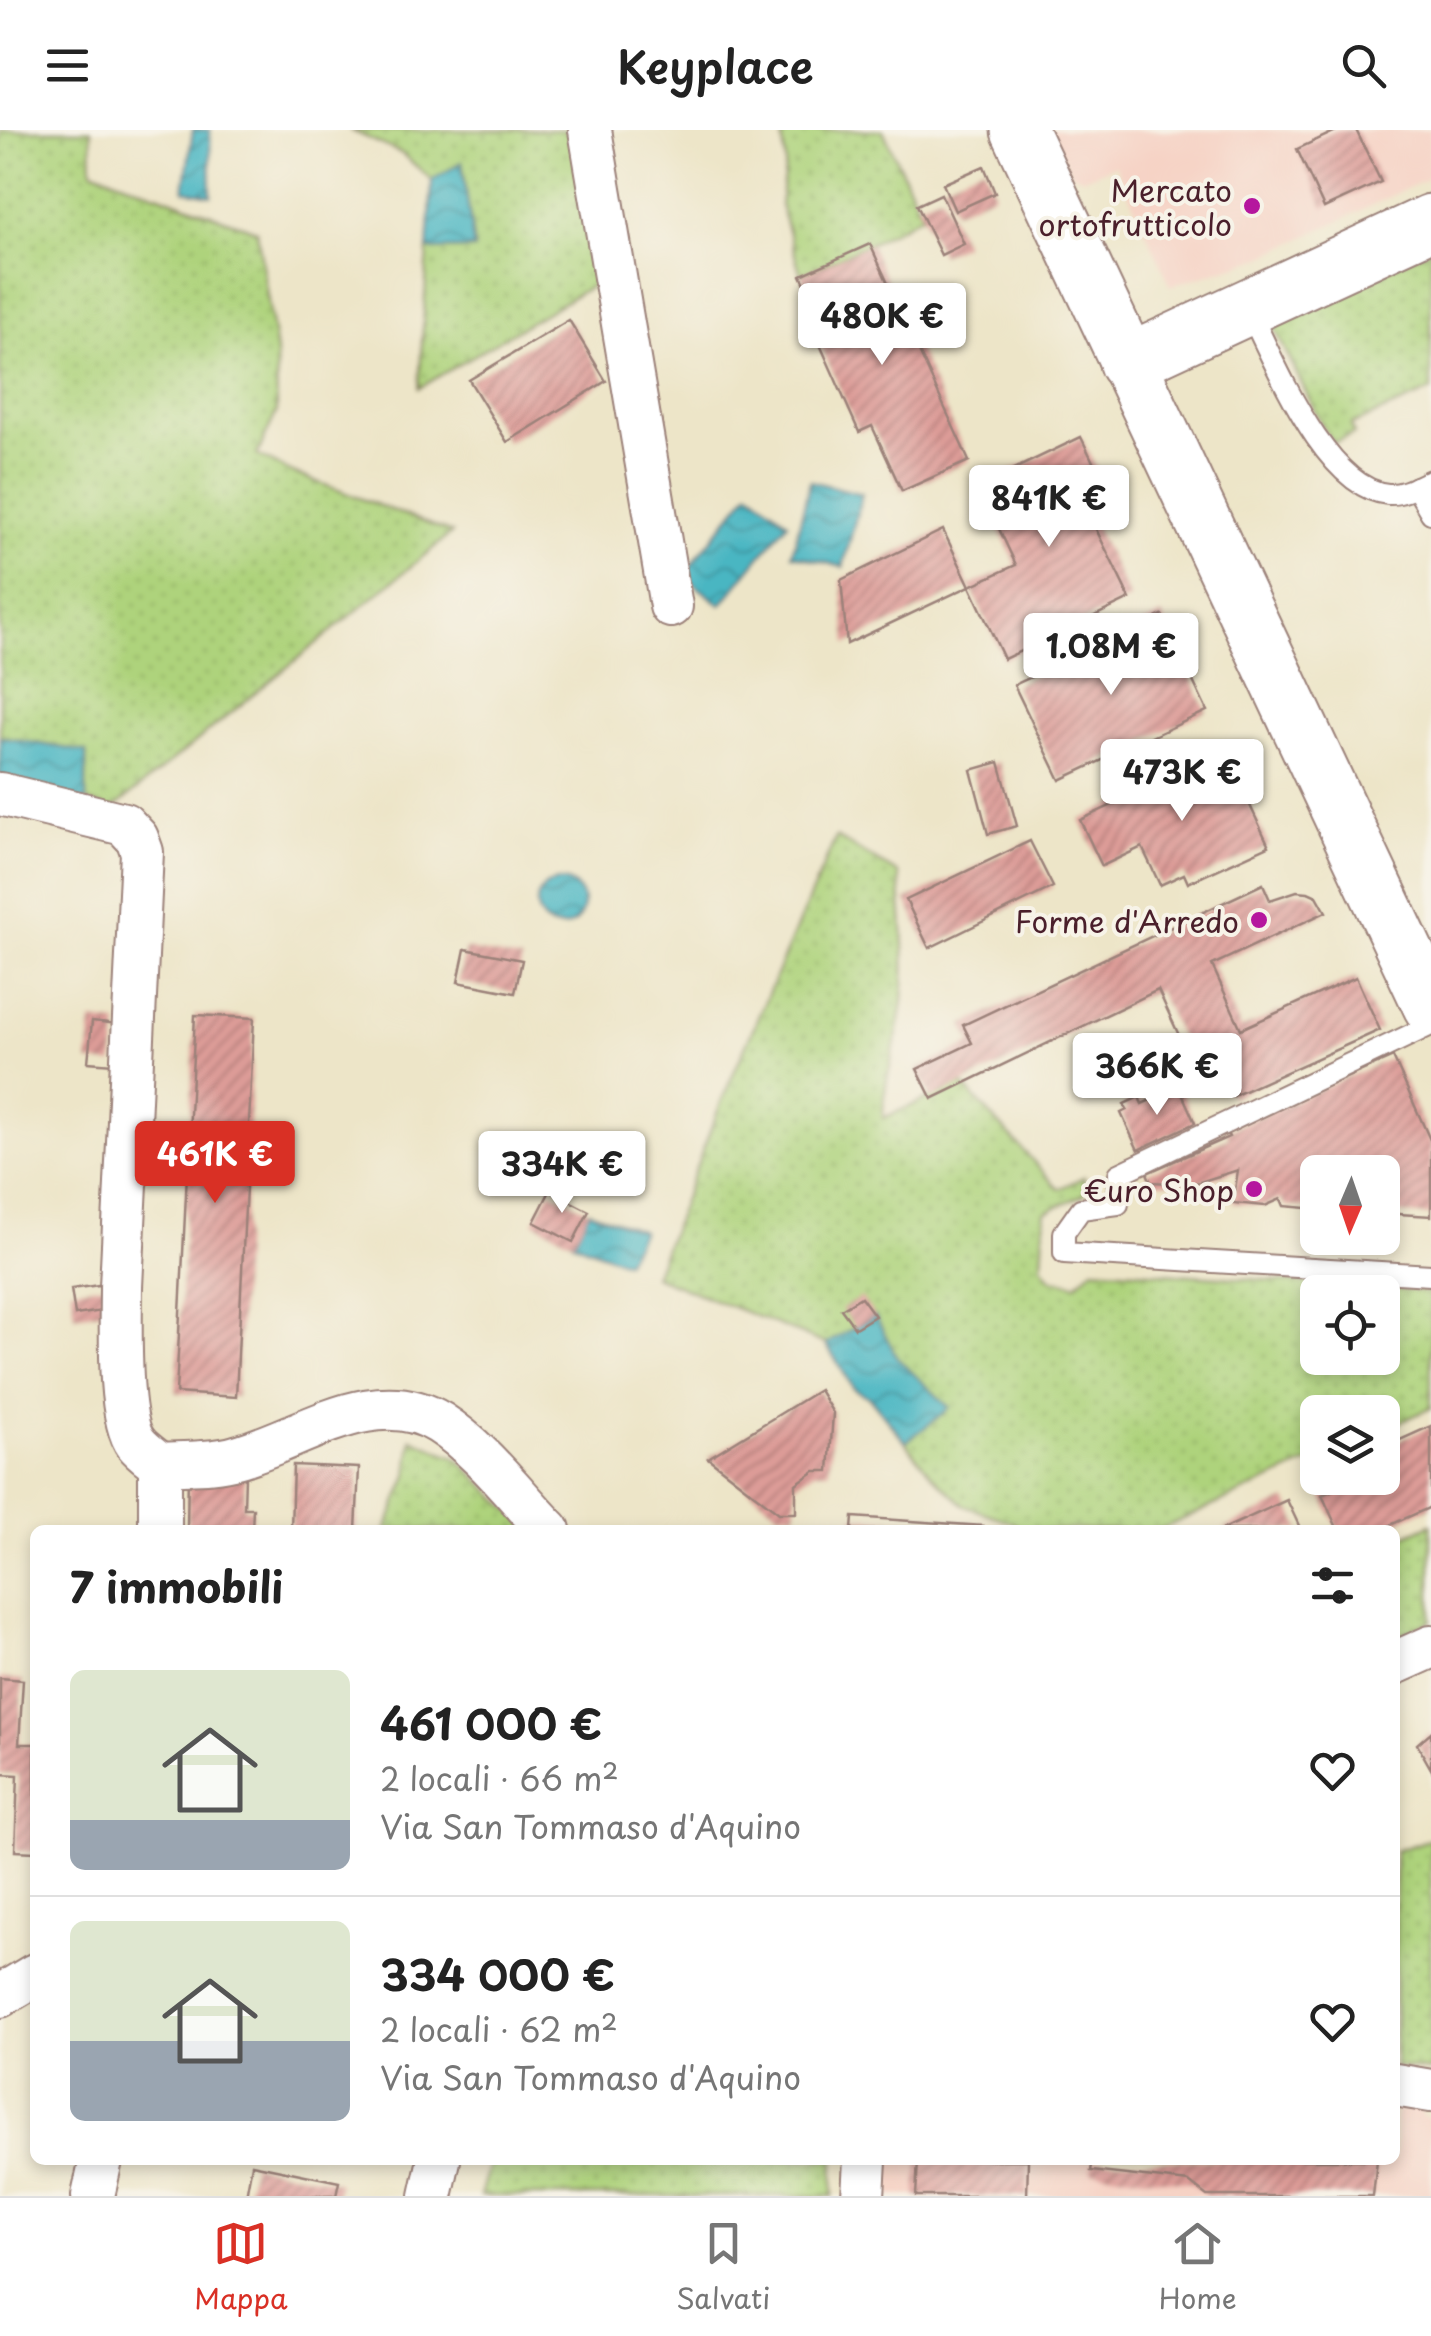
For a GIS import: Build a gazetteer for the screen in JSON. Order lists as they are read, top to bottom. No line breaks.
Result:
{"places":["Mercato ortofrutticolo","Forme d'Arredo","€uro Shop"],"north":"bottom","page":{"header":"Keyplace","price":["480K €","841K €","1.08M €","473K €","366K €","461K €","334K €"],"heading":"7 immobili","list":[{"name":"461 000 €","note":"2 locali · 66 m² · Via San Tommaso d'Aquino"},{"name":"334 000 €","note":"2 locali · 62 m² · Via San Tommaso d'Aquino"}],"tabs":["Mappa","Salvati","Home"]}}
